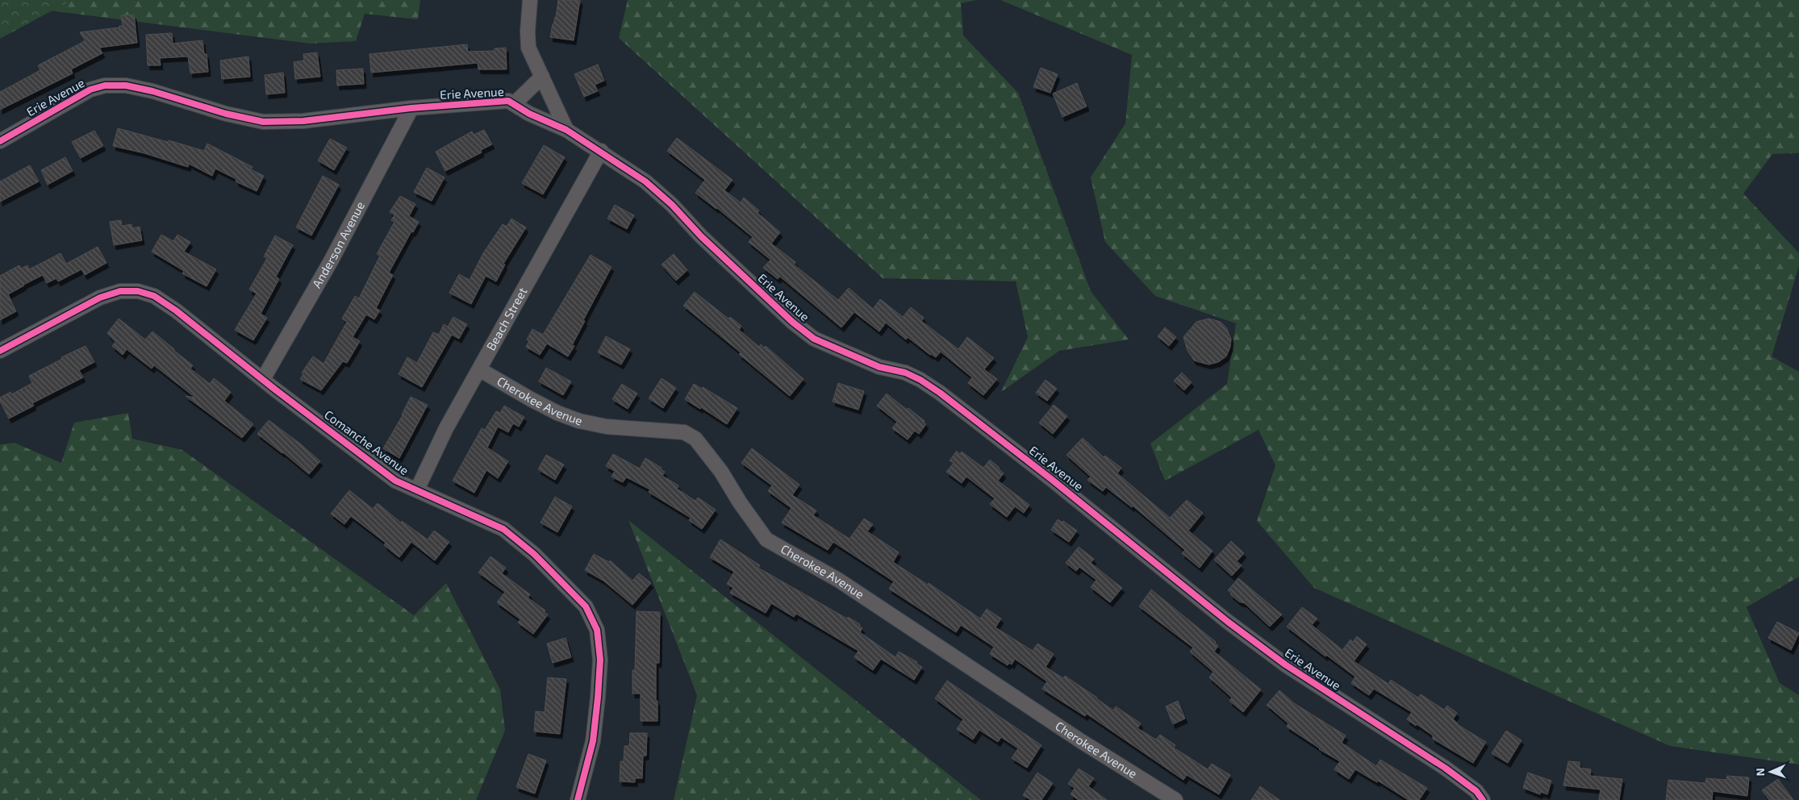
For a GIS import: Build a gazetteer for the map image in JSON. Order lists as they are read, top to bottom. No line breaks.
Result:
{"streets":{"street":["Erie Avenue","Anderson Avenue","Beach Street","Cherokee Avenue","Comanche Avenue"]},"crossings":[["Erie Avenue","Anderson Avenue"],["Erie Avenue","Beach Street"],["Anderson Avenue","Comanche Avenue"],["Beach Street","Cherokee Avenue"],["Beach Street","Comanche Avenue"]],"north":"left"}
